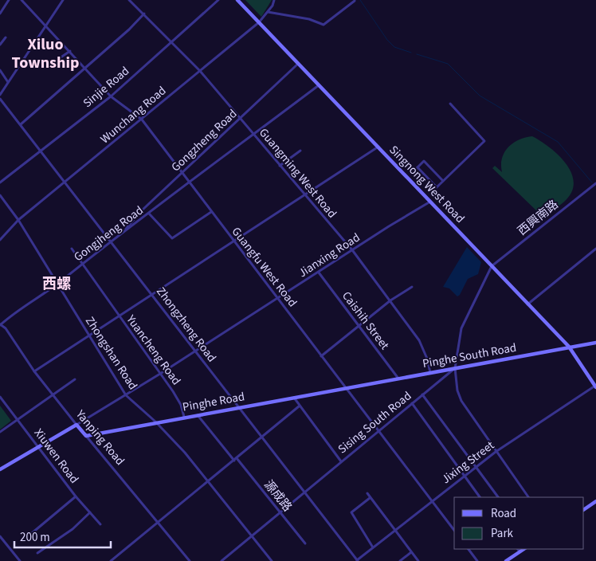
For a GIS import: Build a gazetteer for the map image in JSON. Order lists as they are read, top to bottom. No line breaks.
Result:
{"streets":{"main road":["Singnong West Road","Pinghe South Road","Pinghe Road","Yanping Road"],"street":["Sinjie Road","Wunchang Road","Gongzheng Road","Guangming West Road","西興南路","Gongjheng Road","Jianxing Road","Guangfu West Road","Caishih Street","Zhongzheng Road","Yuancheng Road","Zhongshan Road","Sising South Road","Xiuwen Road","Jixing Street","源成路"]},"crossings":[["Sinjie Road","Guangming West Road"],["Sinjie Road","Guangfu West Road"],["Sinjie Road","Zhongzheng Road"],["Wunchang Road","Guangming West Road"],["Wunchang Road","Singnong West Road"],["Wunchang Road","Guangfu West Road"],["Wunchang Road","Zhongzheng Road"],["Wunchang Road","Zhongshan Road"],["Gongzheng Road","Guangming West Road"],["Gongzheng Road","Singnong West Road"],["Gongzheng Road","Gongjheng Road"],["Gongzheng Road","Guangfu West Road"],["Guangming West Road","Gongjheng Road"],["Guangming West Road","Jianxing Road"],["Guangming West Road","Pinghe South Road"],["Singnong West Road","西興南路"],["Singnong West Road","Gongjheng Road"],["Singnong West Road","Jianxing Road"],["Singnong West Road","Pinghe South Road"],["Singnong West Road","Jixing Street"],["Gongjheng Road","Guangfu West Road"],["Gongjheng Road","Zhongzheng Road"],["Gongjheng Road","Yuancheng Road"],["Gongjheng Road","Zhongshan Road"],["Gongjheng Road","Yanping Road"],["Jianxing Road","Guangfu West Road"],["Jianxing Road","Caishih Street"],["Jianxing Road","Zhongzheng Road"],["Jianxing Road","Yuancheng Road"],["Jianxing Road","Zhongshan Road"],["Jianxing Road","Yanping Road"],["Guangfu West Road","Pinghe South Road"],["Guangfu West Road","Pinghe Road"],["Guangfu West Road","Sising South Road"],["Guangfu West Road","Jixing Street"],["Caishih Street","Pinghe South Road"],["Zhongzheng Road","Pinghe Road"],["Zhongzheng Road","Sising South Road"],["Zhongzheng Road","Jixing Street"],["Yuancheng Road","Pinghe Road"],["Zhongshan Road","Pinghe Road"],["Zhongshan Road","Sising South Road"],["Pinghe South Road","Pinghe Road"],["Pinghe South Road","Sising South Road"],["Pinghe Road","Yanping Road"],["Pinghe Road","源成路"],["Sising South Road","源成路"]],"districts":["Xiluo Township","西螺"],"legend":["Road","Park"],"scale_bar":"200 m"}
